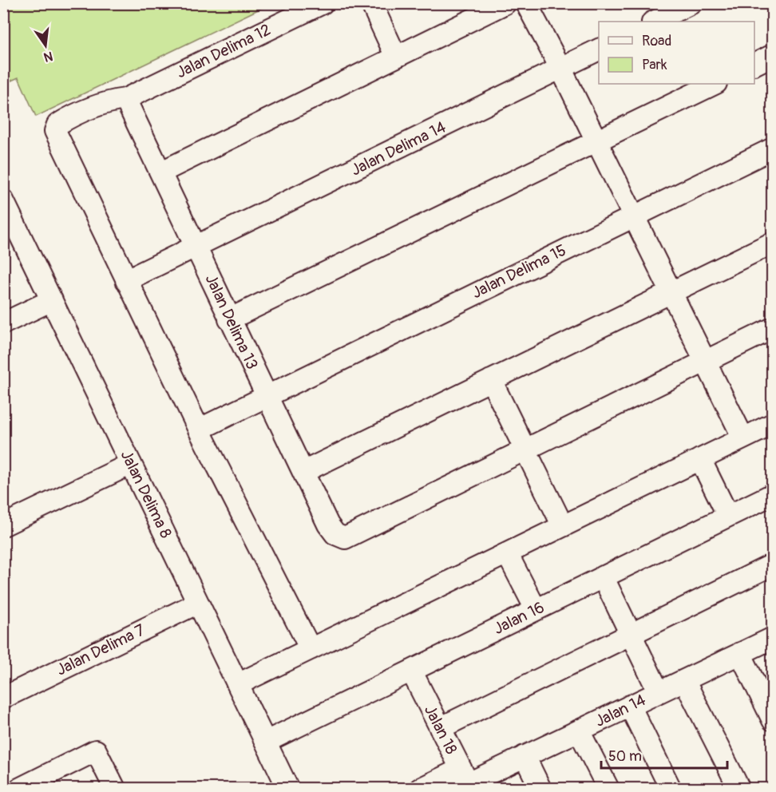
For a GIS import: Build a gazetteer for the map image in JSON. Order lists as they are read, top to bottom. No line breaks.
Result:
{"streets":{"street":["Jalan Delima 12","Jalan Delima 14","Jalan Delima 15","Jalan Delima 13","Jalan Delima 8","Jalan 16","Jalan Delima 7","Jalan 14","Jalan 18"]},"crossings":[["Jalan Delima 12","Jalan Delima 14"],["Jalan Delima 12","Jalan Delima 13"],["Jalan Delima 14","Jalan Delima 13"],["Jalan Delima 15","Jalan Delima 13"],["Jalan Delima 8","Jalan 16"],["Jalan Delima 8","Jalan Delima 7"],["Jalan 16","Jalan 18"],["Jalan 14","Jalan 18"]],"legend":["Road","Park"],"scale_bar":"50 m","north":"bottom"}
